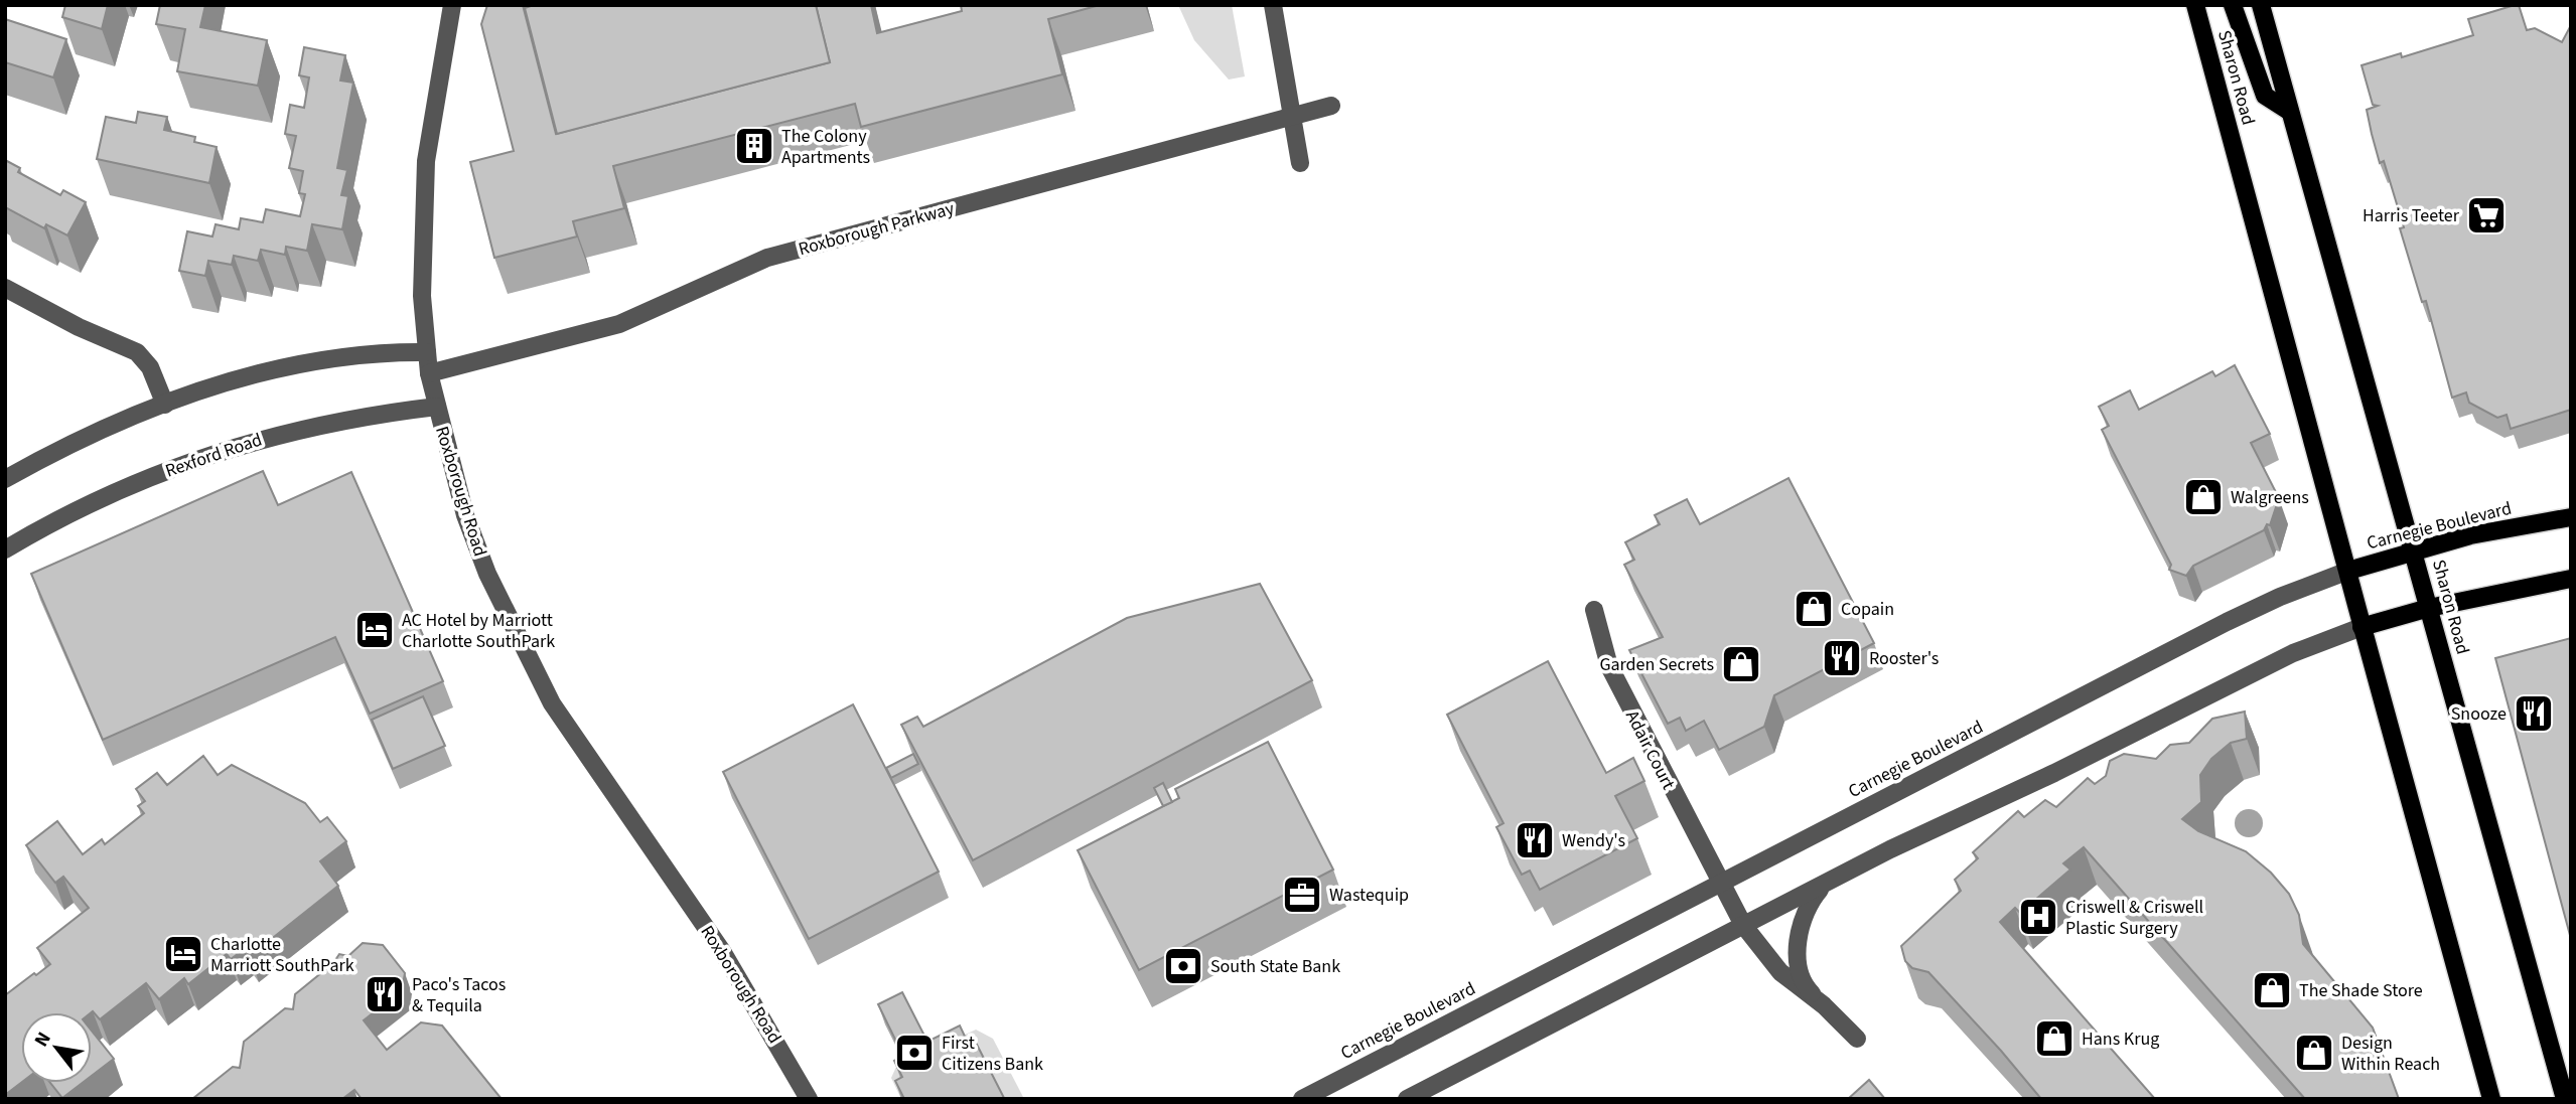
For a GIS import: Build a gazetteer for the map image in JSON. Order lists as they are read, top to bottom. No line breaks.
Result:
{"streets":{"main road":["Sharon Road","Carnegie Boulevard"],"street":["Roxborough Parkway","Rexford Road","Roxborough Road","Adair Court"]},"crossings":[["Sharon Road","Carnegie Boulevard"],["Roxborough Parkway","Roxborough Road"],["Rexford Road","Roxborough Road"],["Carnegie Boulevard","Adair Court"]],"places":{"building":["The Colony Apartments"],"supermarket":["Harris Teeter"],"shop":["Walgreens","Copain","Garden Secrets","The Shade Store","Hans Krug","Design Within Reach"],"hotel":["AC Hotel by Marriott Charlotte SouthPark","Charlotte Marriott SouthPark"],"restaurant":["Rooster's","Snooze","Wendy's","Paco's Tacos & Tequila"],"office":["Wastequip"],"hospital":["Criswell & Criswell Plastic Surgery"],"bank":["South State Bank","First Citizens Bank"]},"north":"top left"}
